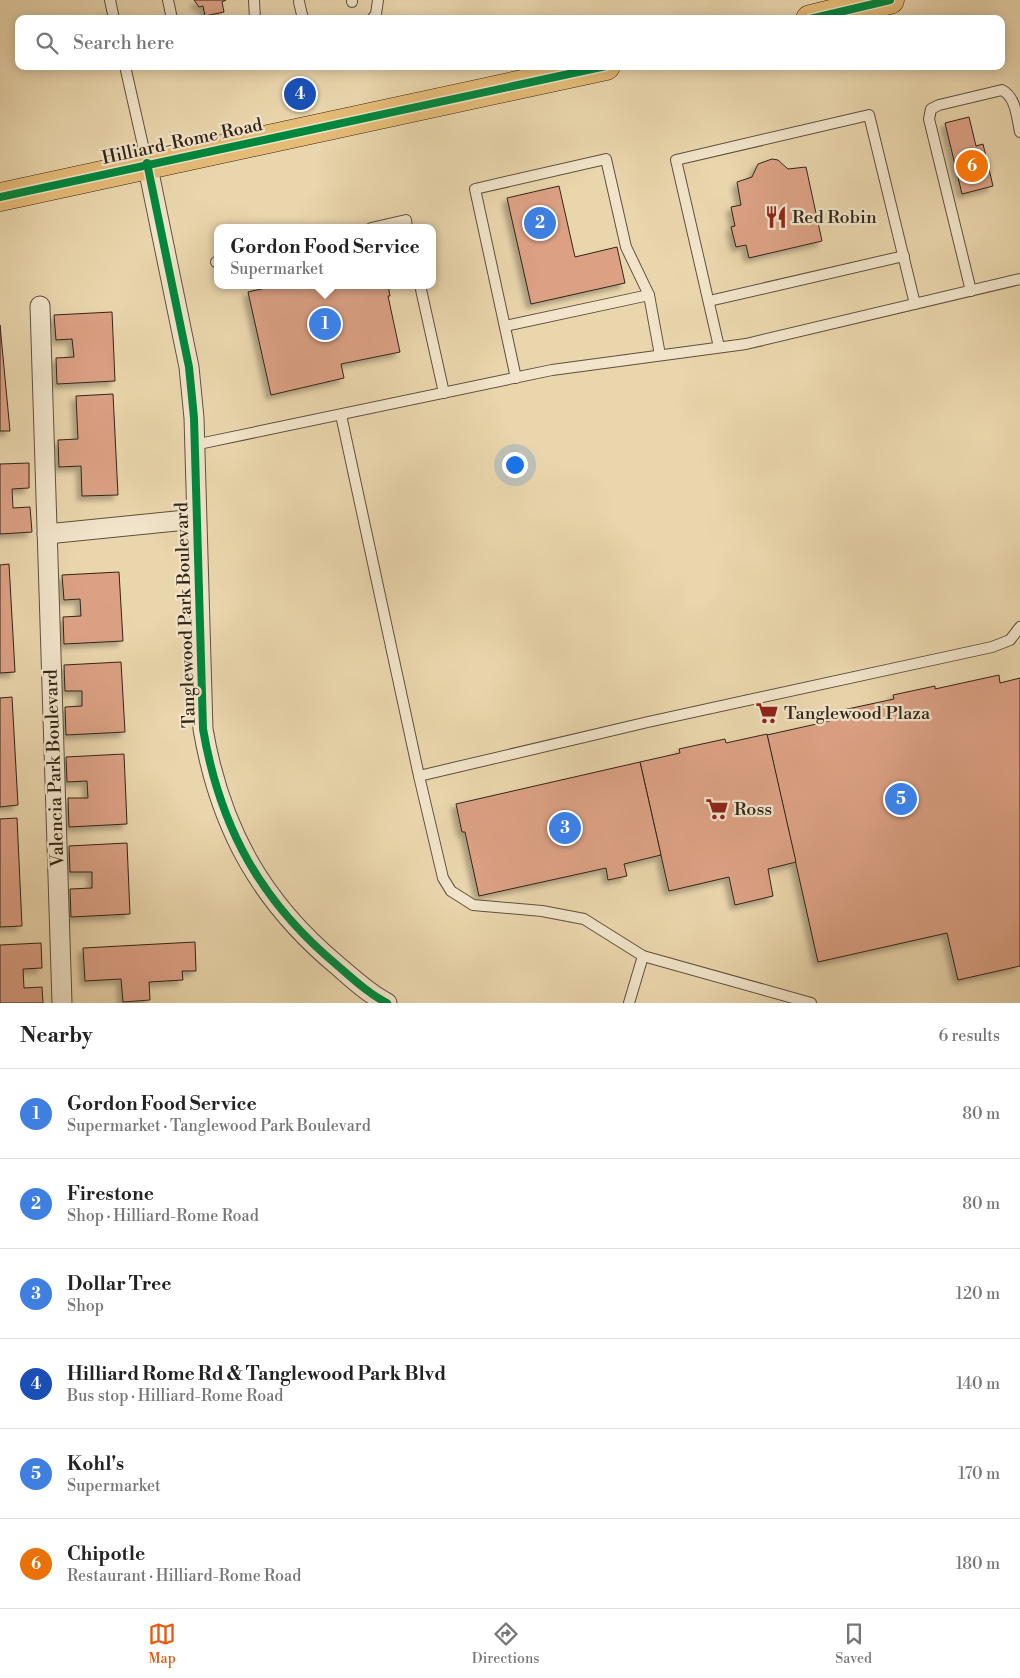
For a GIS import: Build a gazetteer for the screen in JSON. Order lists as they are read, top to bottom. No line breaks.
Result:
{"streets":{"main road":["Hilliard-Rome Road"],"street":["Tanglewood Park Boulevard","Valencia Park Boulevard"]},"crossings":[["Hilliard-Rome Road","Tanglewood Park Boulevard"]],"places":{"restaurant":["Red Robin"],"supermarket":["Tanglewood Plaza","Ross"]},"page":{"search":"Search here","pins":["4","6","2","1","5","3"],"popup":["Gordon Food Service","Supermarket"],"heading":["Nearby","6 results"],"list":[{"mark":"1","name":"Gordon Food Service","note":"Supermarket · Tanglewood Park Boulevard","value":"80 m"},{"mark":"2","name":"Firestone","note":"Shop · Hilliard-Rome Road","value":"80 m"},{"mark":"3","name":"Dollar Tree","note":"Shop","value":"120 m"},{"mark":"4","name":"Hilliard Rome Rd & Tanglewood Park Blvd","note":"Bus stop · Hilliard-Rome Road","value":"140 m"},{"mark":"5","name":"Kohl's","note":"Supermarket","value":"170 m"},{"mark":"6","name":"Chipotle","note":"Restaurant · Hilliard-Rome Road","value":"180 m"}],"nav":["Map","Directions","Saved"]}}
